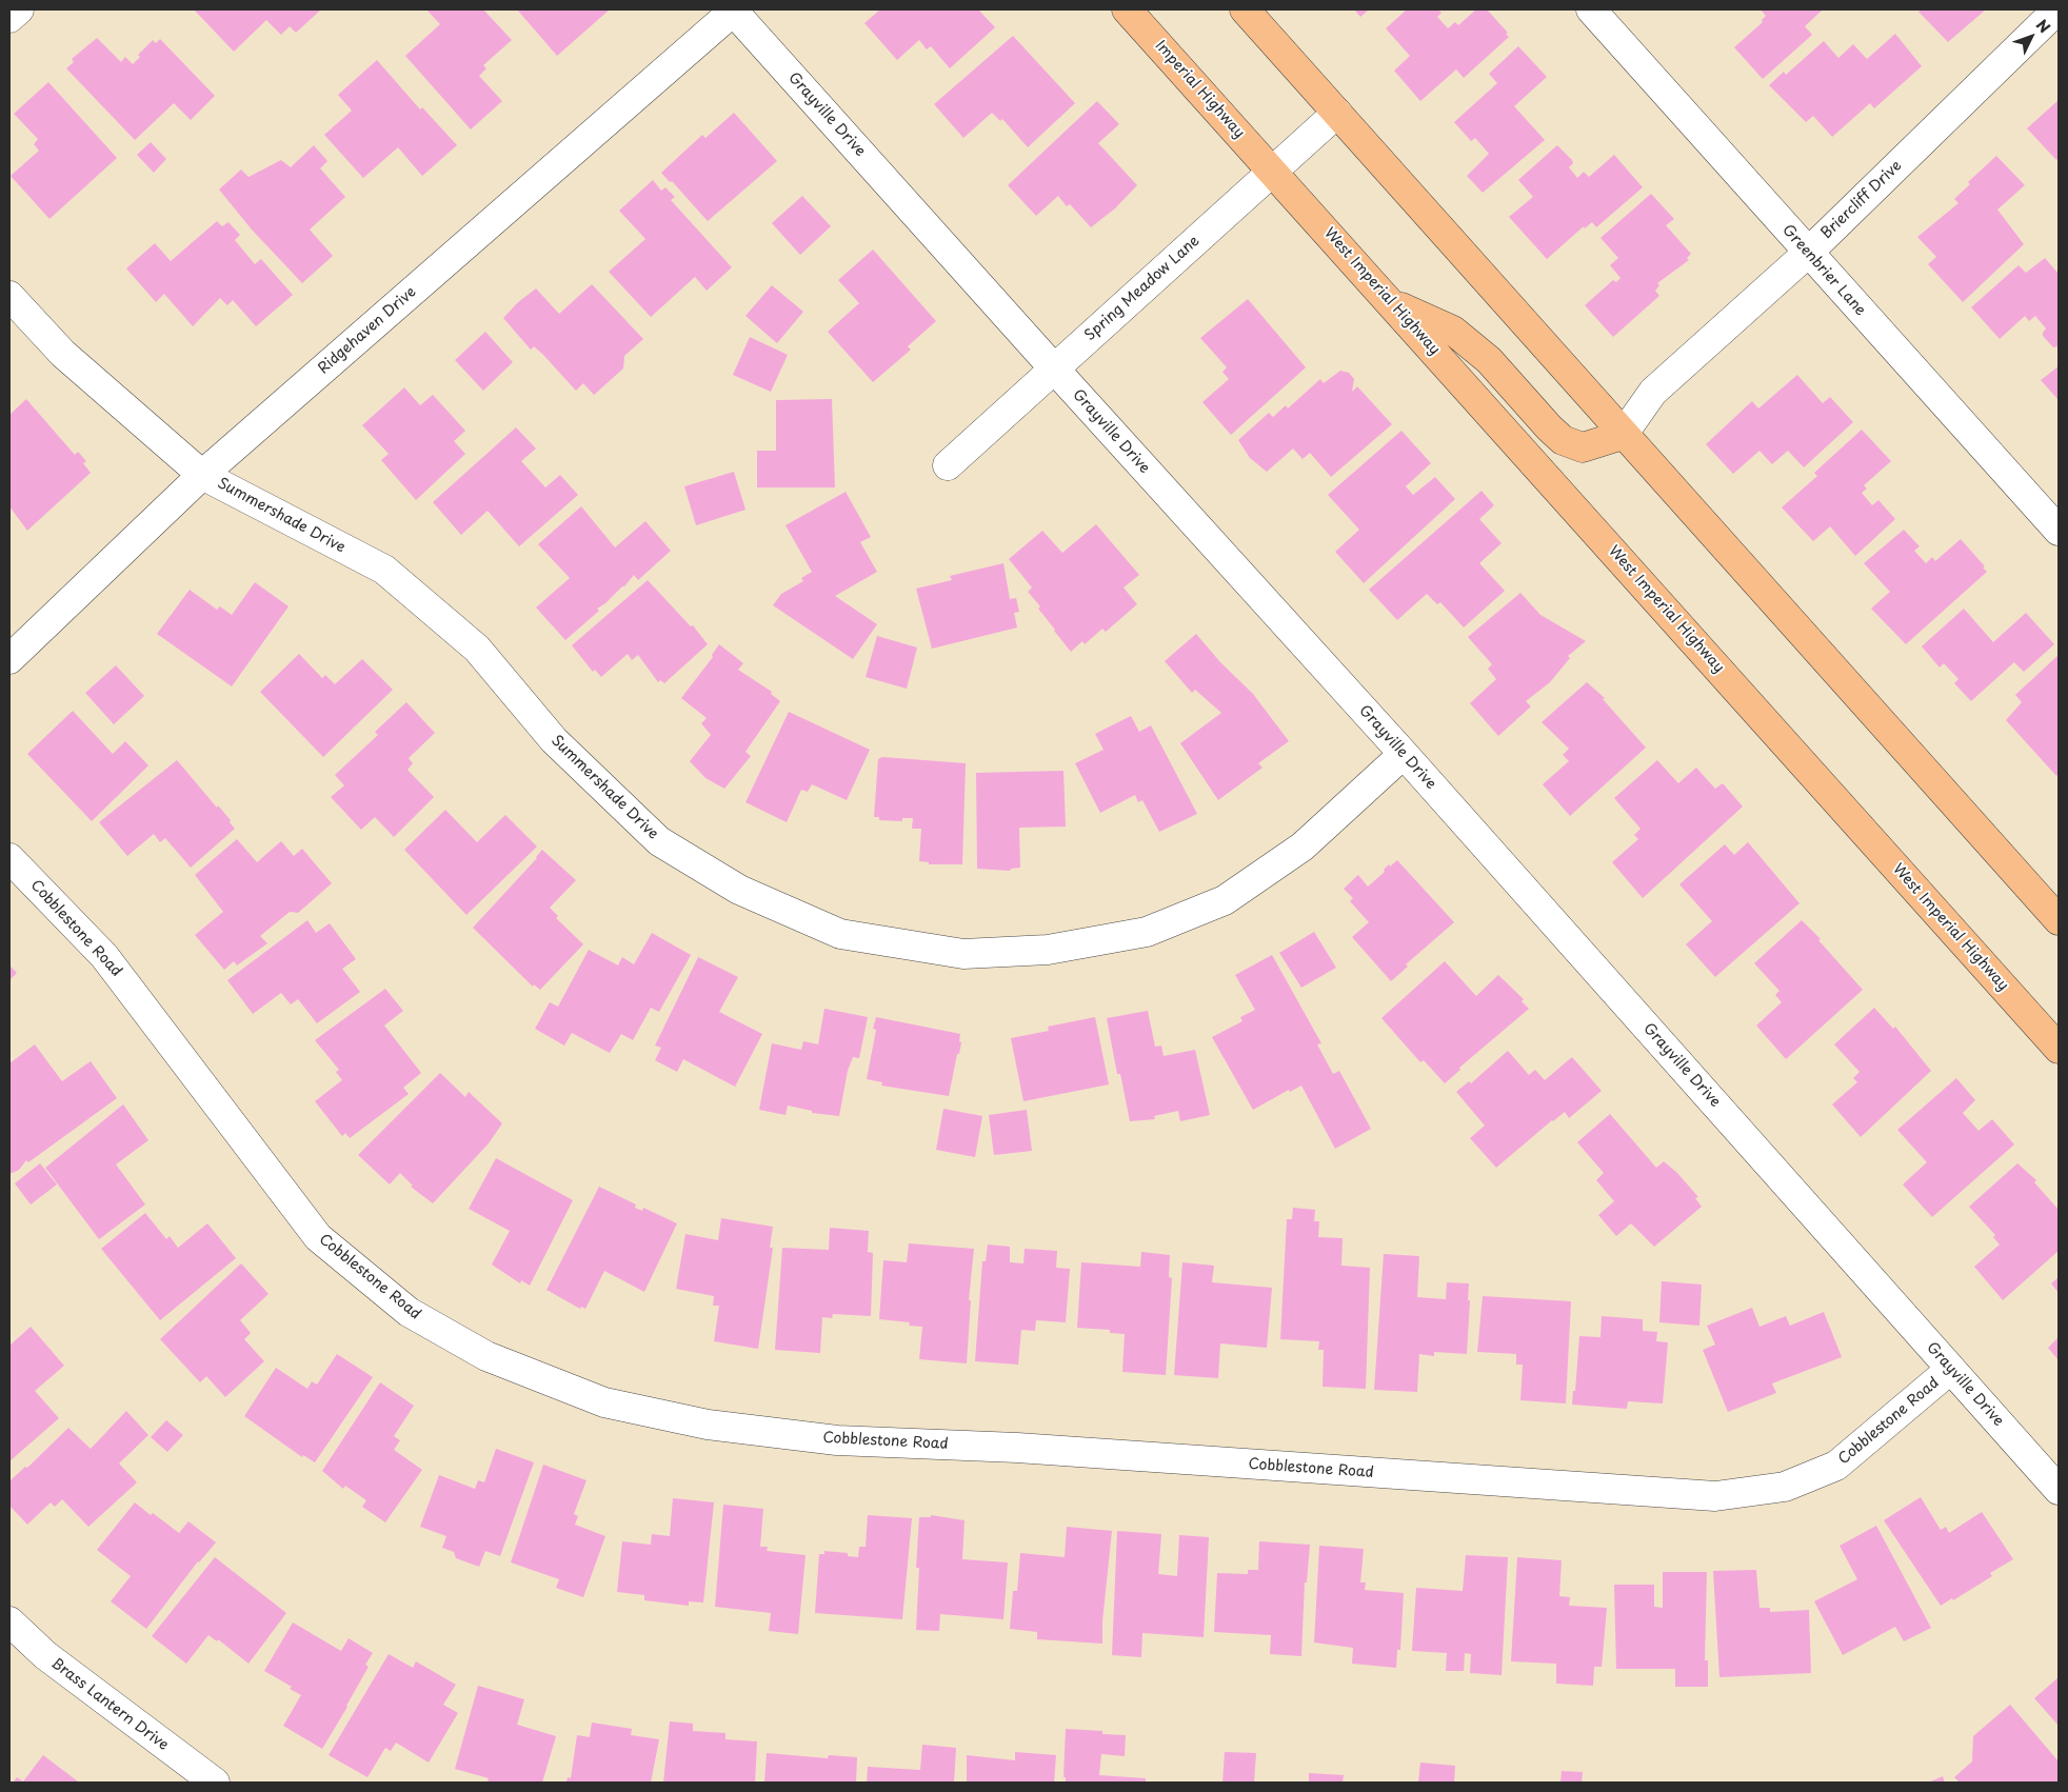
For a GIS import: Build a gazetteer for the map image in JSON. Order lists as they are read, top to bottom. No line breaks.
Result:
{"streets":{"main road":["Imperial Highway","West Imperial Highway"],"street":["Grayville Drive","Briercliff Drive","Greenbrier Lane","Spring Meadow Lane","Ridgehaven Drive","Summershade Drive","Cobblestone Road","Brass Lantern Drive"]},"crossings":[["Imperial Highway","Spring Meadow Lane"],["Imperial Highway","West Imperial Highway"],["Grayville Drive","Spring Meadow Lane"],["Grayville Drive","Ridgehaven Drive"],["Grayville Drive","Summershade Drive"],["Grayville Drive","Cobblestone Road"],["Briercliff Drive","Greenbrier Lane"],["Spring Meadow Lane","West Imperial Highway"],["Ridgehaven Drive","Summershade Drive"]],"north":"top right"}
